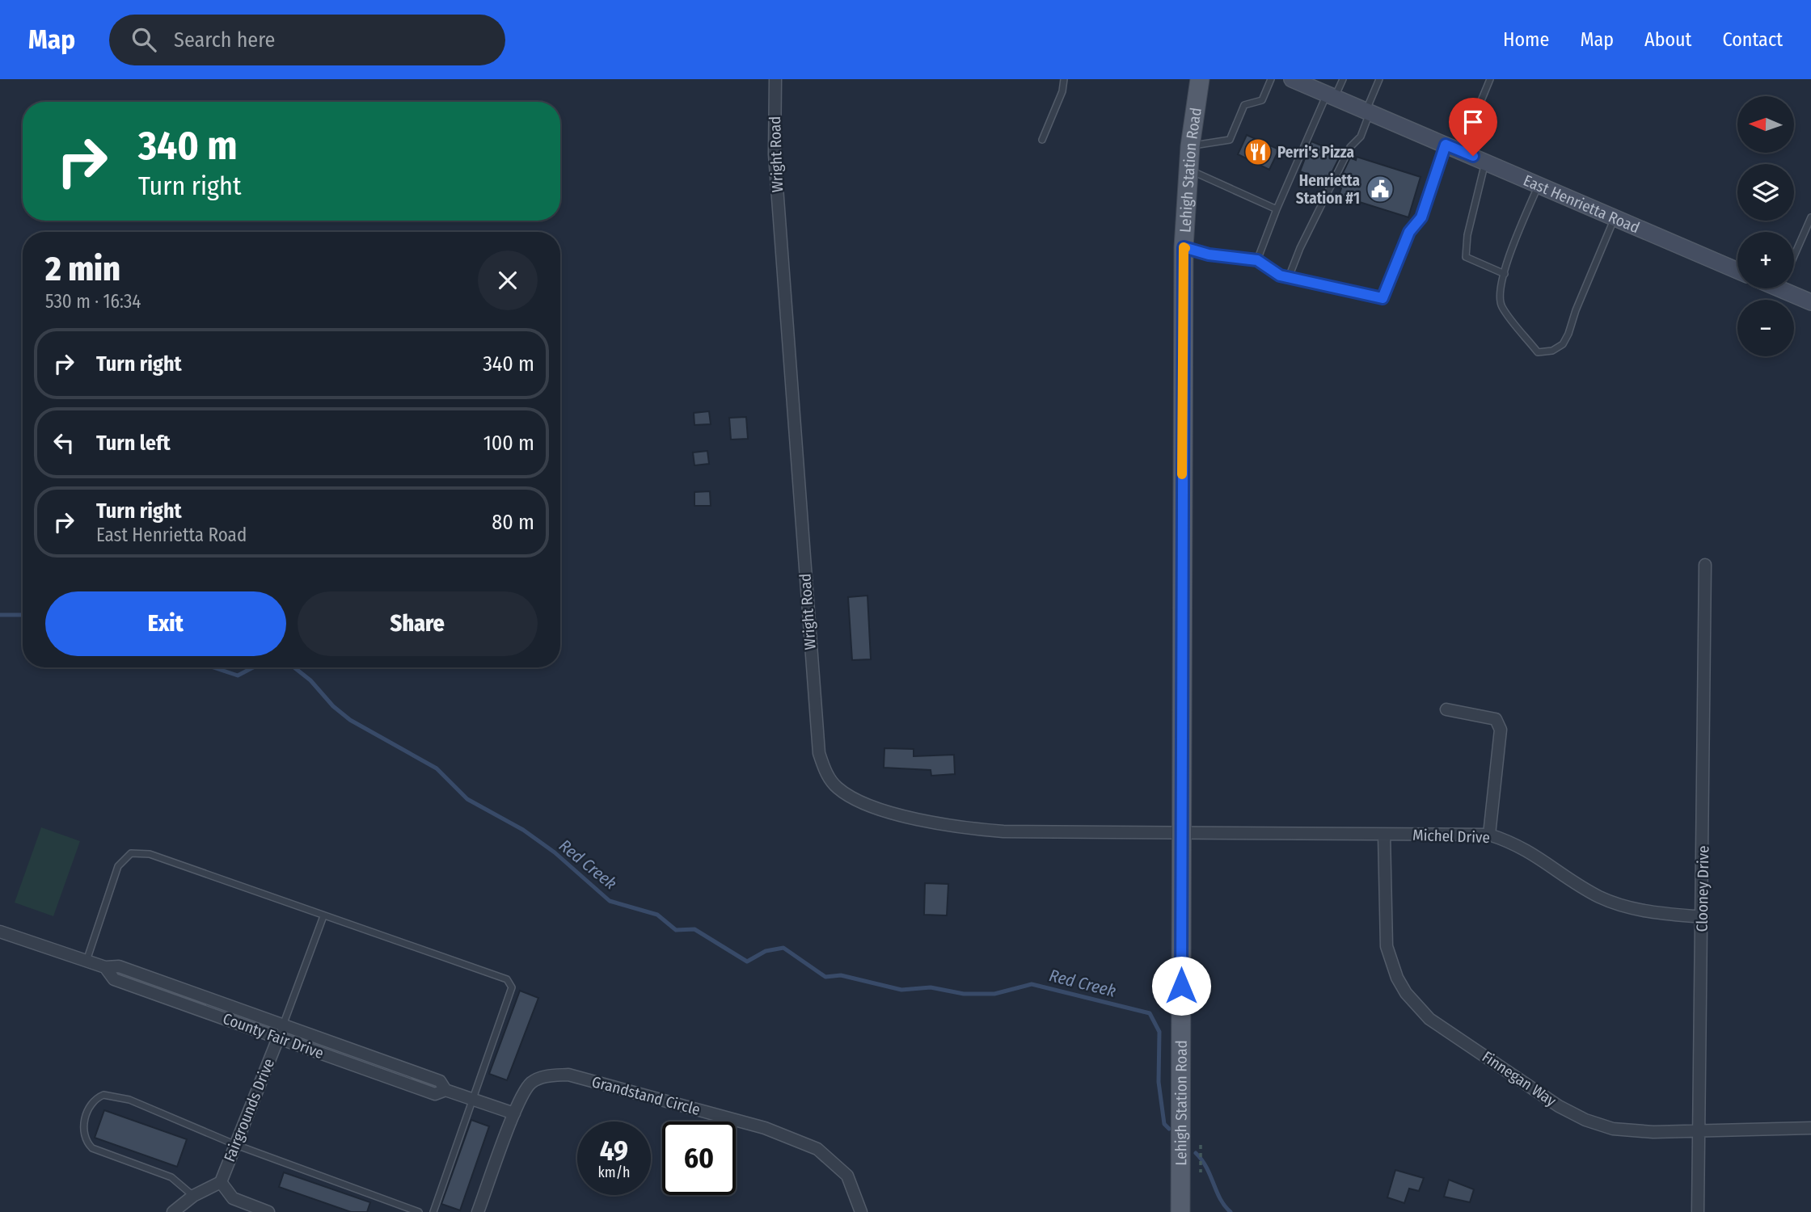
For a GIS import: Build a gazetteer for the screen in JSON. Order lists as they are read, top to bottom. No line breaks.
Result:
{"streets":{"main road":["Lehigh Station Road","East Henrietta Road"],"street":["Wright Road","Michel Drive","Clooney Drive","County Fair Drive","Finnegan Way","Grandstand Circle","Fairgrounds Drive"]},"crossings":[["Wright Road","Lehigh Station Road"],["Wright Road","Michel Drive"],["Lehigh Station Road","Michel Drive"],["Michel Drive","Clooney Drive"],["Michel Drive","Finnegan Way"],["Clooney Drive","Finnegan Way"],["County Fair Drive","Grandstand Circle"],["County Fair Drive","Fairgrounds Drive"]],"water":["Red Creek"],"places":{"restaurant":["Perri's Pizza"],"public building":["Henrietta Station #1"]},"north":"left","page":{"header":"Map","search":"Search here","nav":["Home","Map","About","Contact"],"map_buttons":["+","−"],"turn":["340 m","Turn right"],"heading":["2 min","530 m · 16:34"],"list":[{"name":"Turn right","value":"340 m"},{"name":"Turn left","value":"100 m"},{"name":"Turn right","note":"East Henrietta Road","value":"80 m"}],"buttons":["Exit","Share"],"speed":"49 km/h","limit":"60"}}
